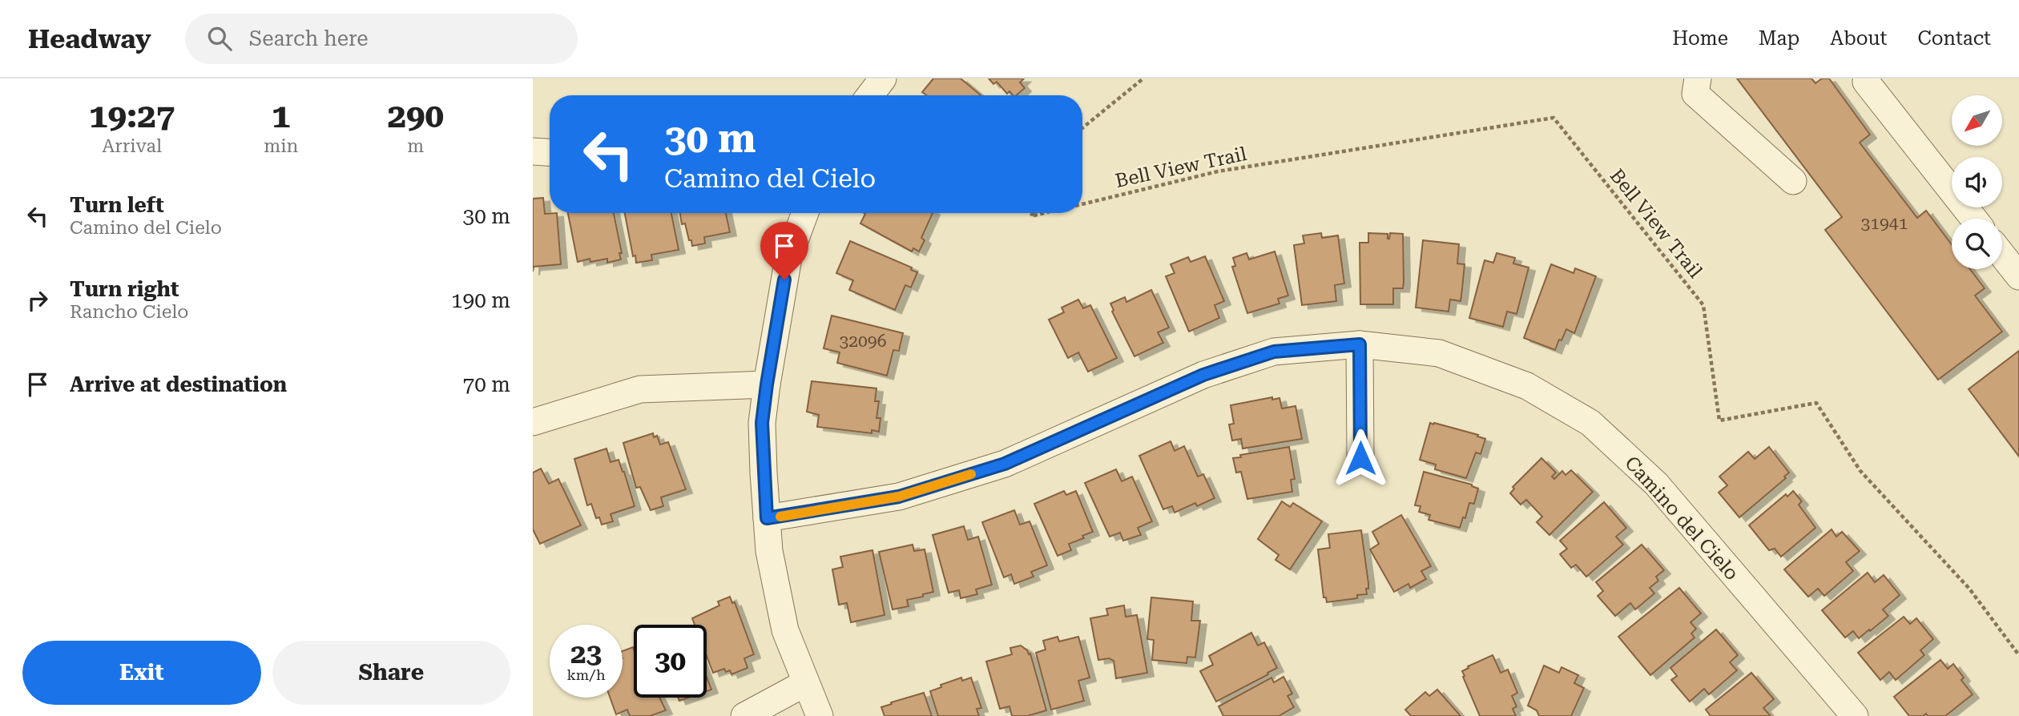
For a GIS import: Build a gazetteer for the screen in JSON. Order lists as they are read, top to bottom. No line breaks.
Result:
{"streets":{"street":["Camino del Cielo"],"path":["Bell View Trail"]},"house_numbers":["31941","32096"],"north":"bottom left","page":{"header":"Headway","search":"Search here","nav":["Home","Map","About","Contact"],"eta":["19:27","Arrival","1","min","290","m"],"turn":["30 m","Camino del Cielo"],"list":[{"name":"Turn left","note":"Camino del Cielo","value":"30 m"},{"name":"Turn right","note":"Rancho Cielo","value":"190 m"},{"name":"Arrive at destination","value":"70 m"}],"speed":"23 km/h","limit":"30","buttons":["Exit","Share"]}}
